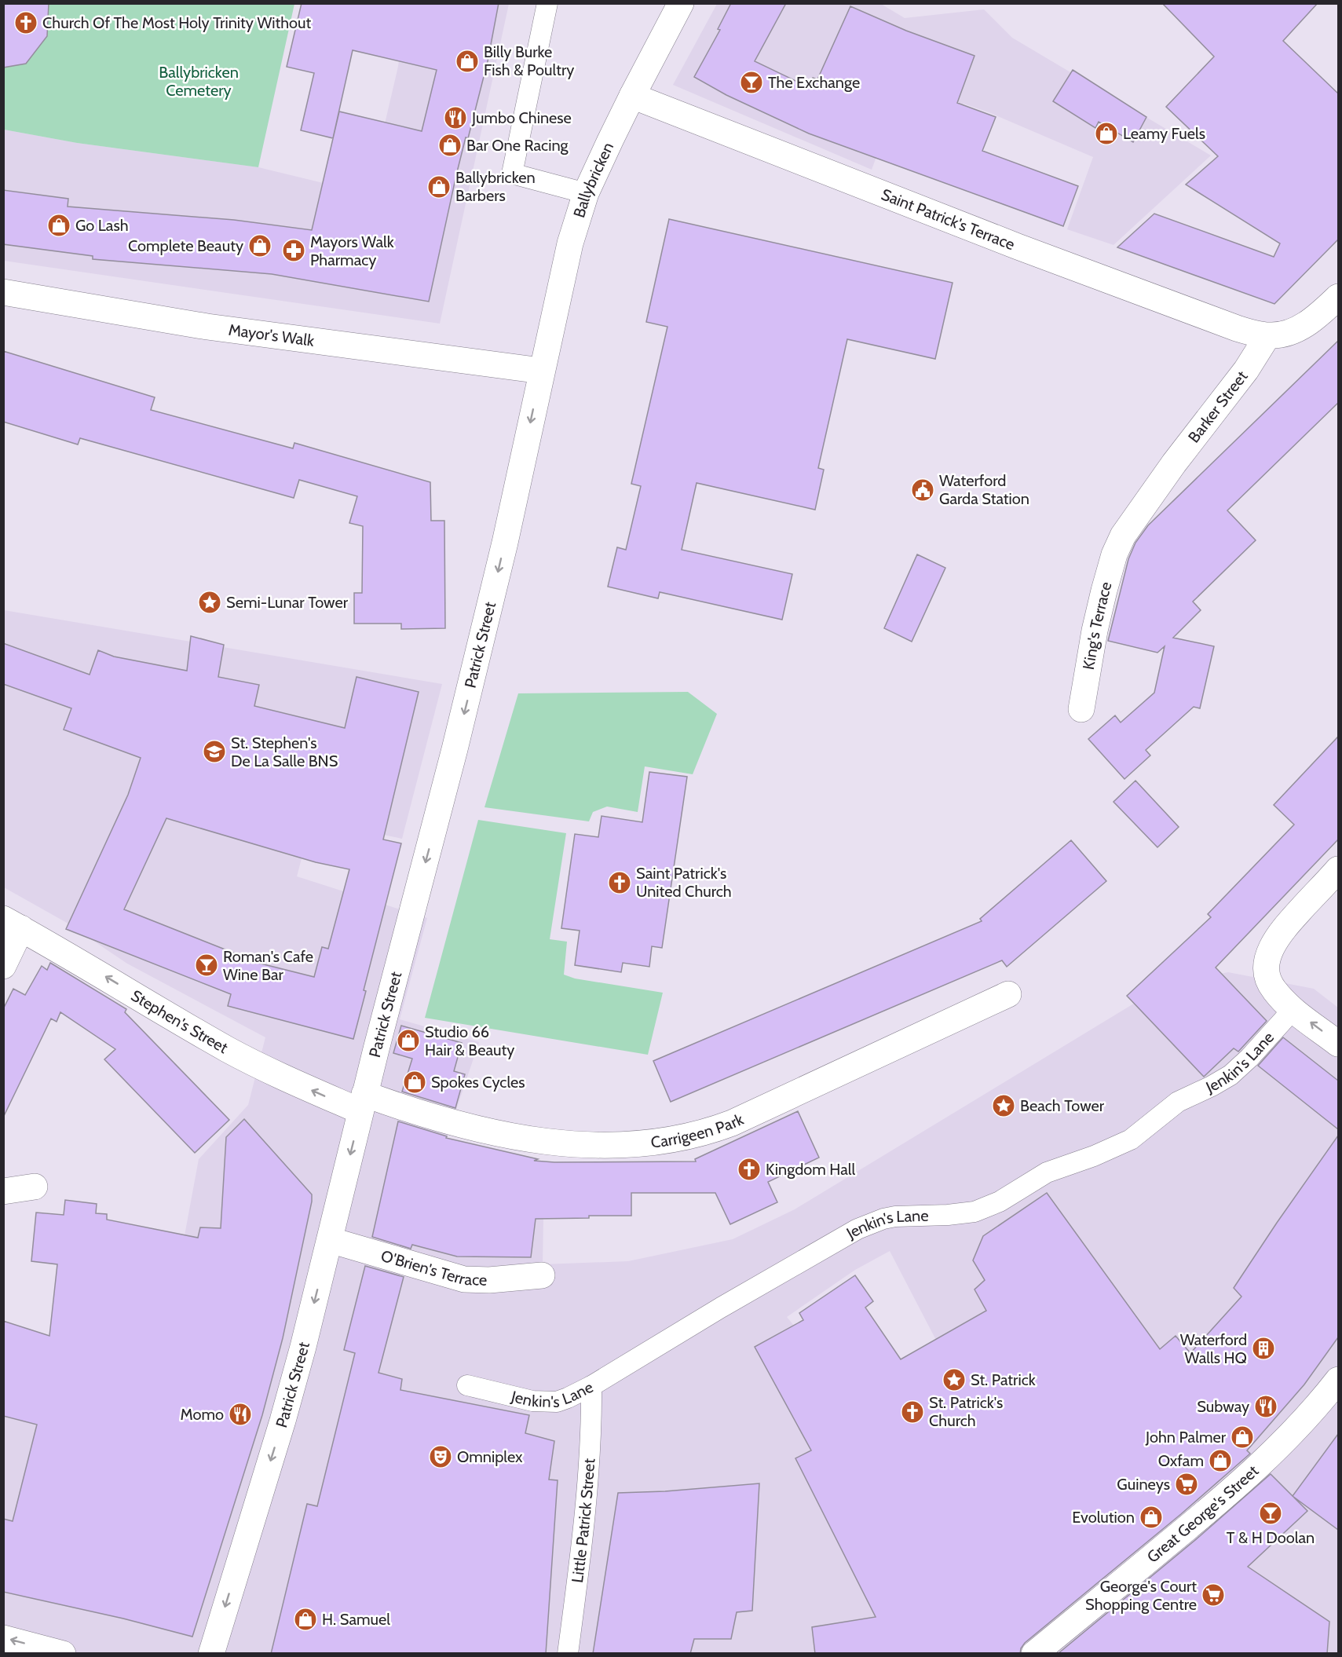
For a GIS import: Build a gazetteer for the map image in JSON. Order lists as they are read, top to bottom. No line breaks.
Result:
{"streets":{"street":["Ballybricken","Saint Patrick's Terrace","Mayor's Walk","Barker Street","King's Terrace","Patrick Street","Stephen's Street","Carrigeen Park","O'Brien's Terrace","Great George's Street"],"lane":["Jenkin's Lane","Little Patrick Street"]},"crossings":[["Ballybricken","Saint Patrick's Terrace"],["Ballybricken","Mayor's Walk"],["Ballybricken","Patrick Street"],["Saint Patrick's Terrace","Barker Street"],["Mayor's Walk","Patrick Street"],["Barker Street","King's Terrace"],["Patrick Street","Stephen's Street"],["Patrick Street","Carrigeen Park"],["Patrick Street","O'Brien's Terrace"],["Stephen's Street","Carrigeen Park"],["Jenkin's Lane","Little Patrick Street"]],"one_way":["Patrick Street","Stephen's Street"],"parks":["Ballybricken Cemetery"],"places":{"church":["Church Of The Most Holy Trinity Without","Saint Patrick's United Church","Kingdom Hall","St. Patrick's Church"],"shop":["Billy Burke Fish & Poultry","Leamy Fuels","Bar One Racing","Ballybricken Barbers","Go Lash","Complete Beauty","Studio 66 Hair & Beauty","Spokes Cycles","John Palmer","Oxfam","Evolution","H. Samuel"],"bar":["The Exchange","Roman's Cafe Wine Bar","T & H Doolan"],"restaurant":["Jumbo Chinese","Subway","Momo"],"pharmacy":["Mayors Walk Pharmacy"],"public building":["Waterford Garda Station"],"place":["Semi-Lunar Tower","Beach Tower","St. Patrick"],"school or university":["St. Stephen's De La Salle BNS"],"building":["Waterford Walls HQ"],"theatre":["Omniplex"],"supermarket":["Guineys","George's Court Shopping Centre"]}}
